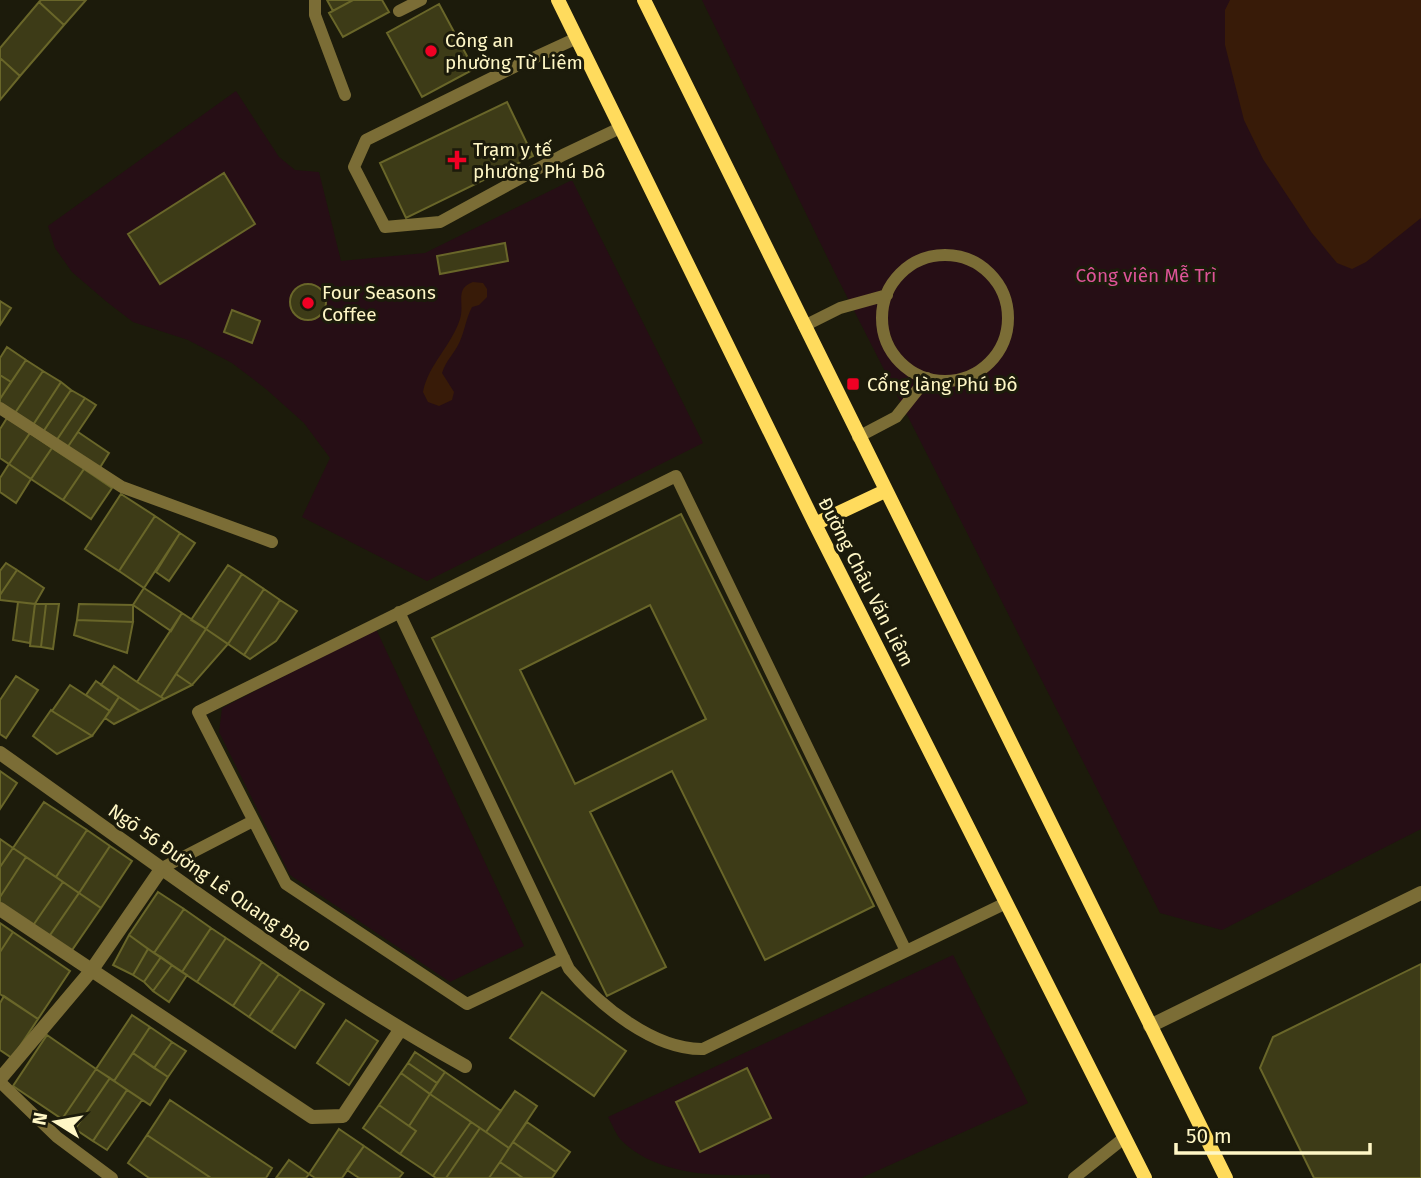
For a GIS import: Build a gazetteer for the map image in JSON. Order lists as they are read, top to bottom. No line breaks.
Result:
{"streets":{"main road":["Đường Châu Văn Liêm"],"street":["Ngõ 56 Đường Lê Quang Đạo"]},"parks":["Công viên Mễ Trì"],"places":{"other":["Công an phường Từ Liêm","Four Seasons Coffee"],"health":["Trạm y tế phường Phú Đô"],"transit":["Cổng làng Phú Đô"]},"scale_bar":"50 m","north":"left"}
